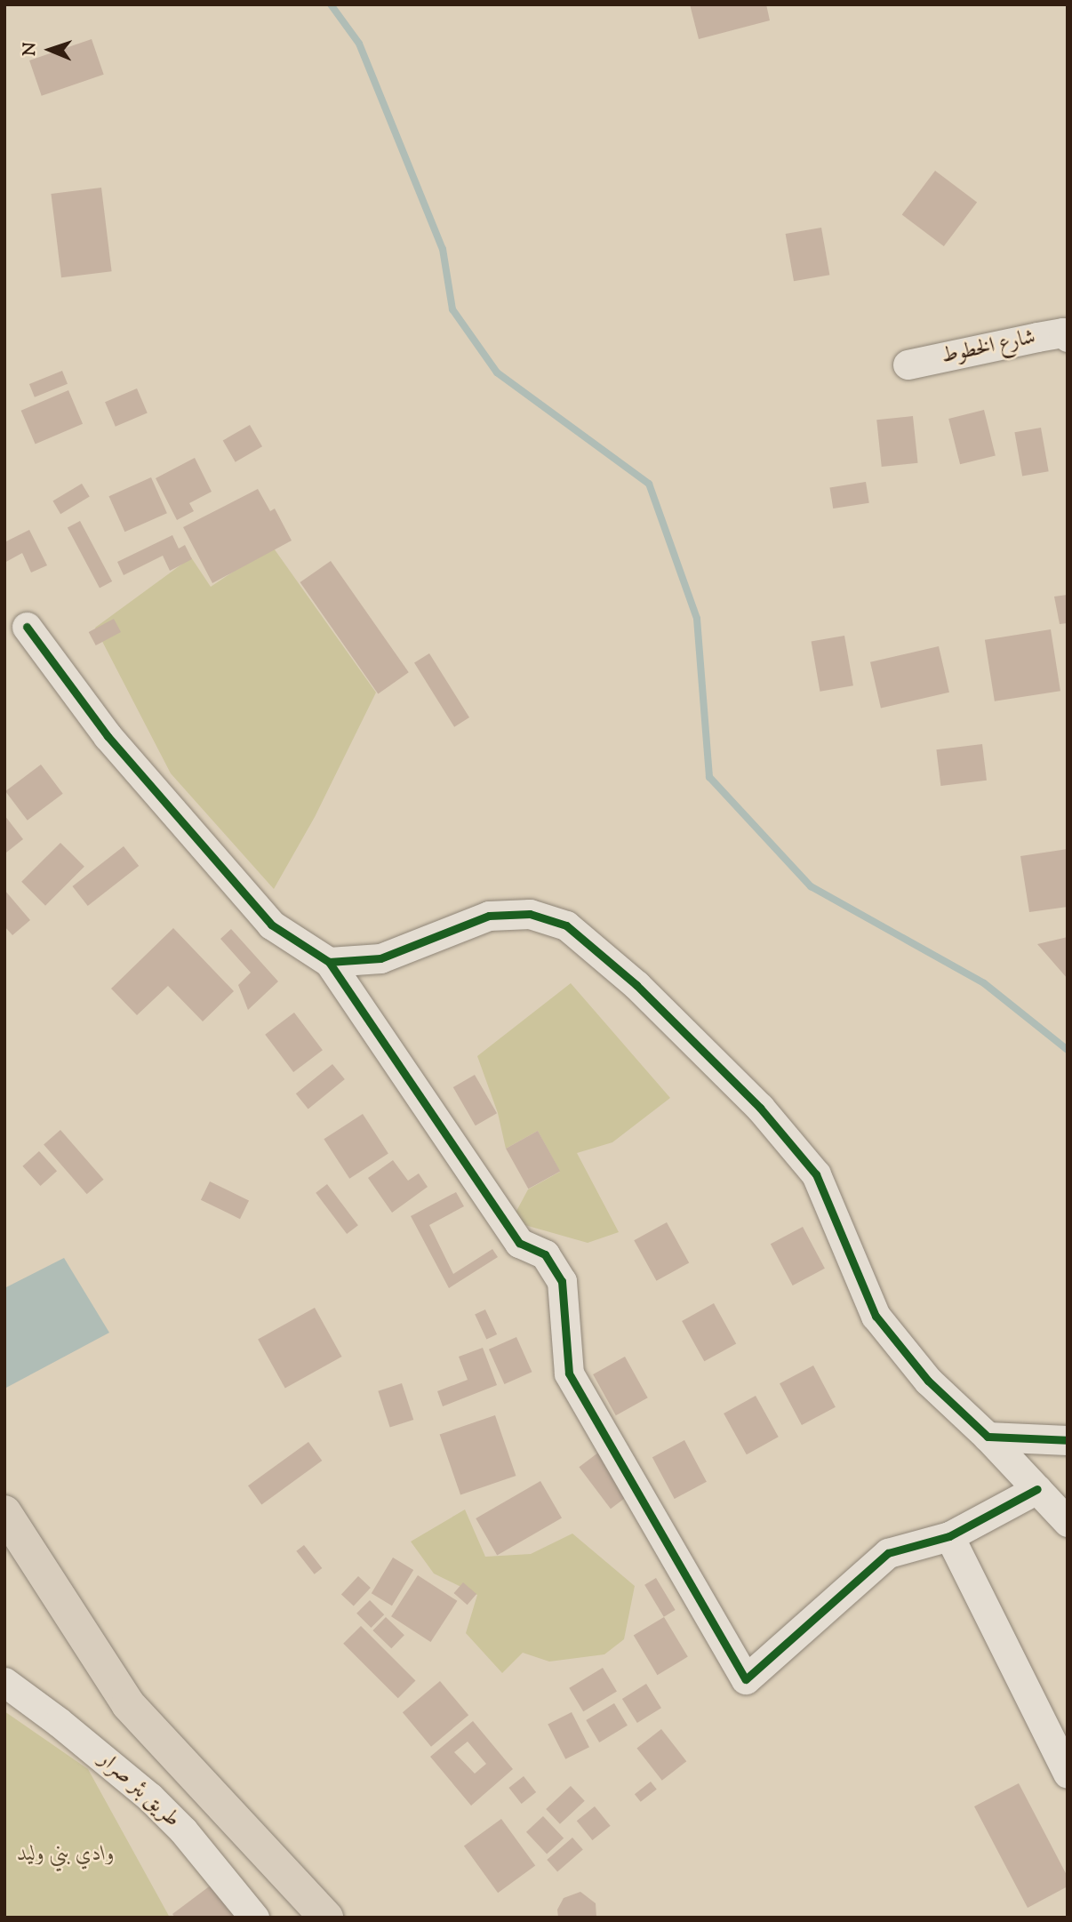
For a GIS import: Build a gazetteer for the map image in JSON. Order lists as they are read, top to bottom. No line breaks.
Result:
{"streets":{"street":["شارع الخطوط","طريق بئر صرار"]},"parks":["وادي بني وليد"],"north":"left"}
